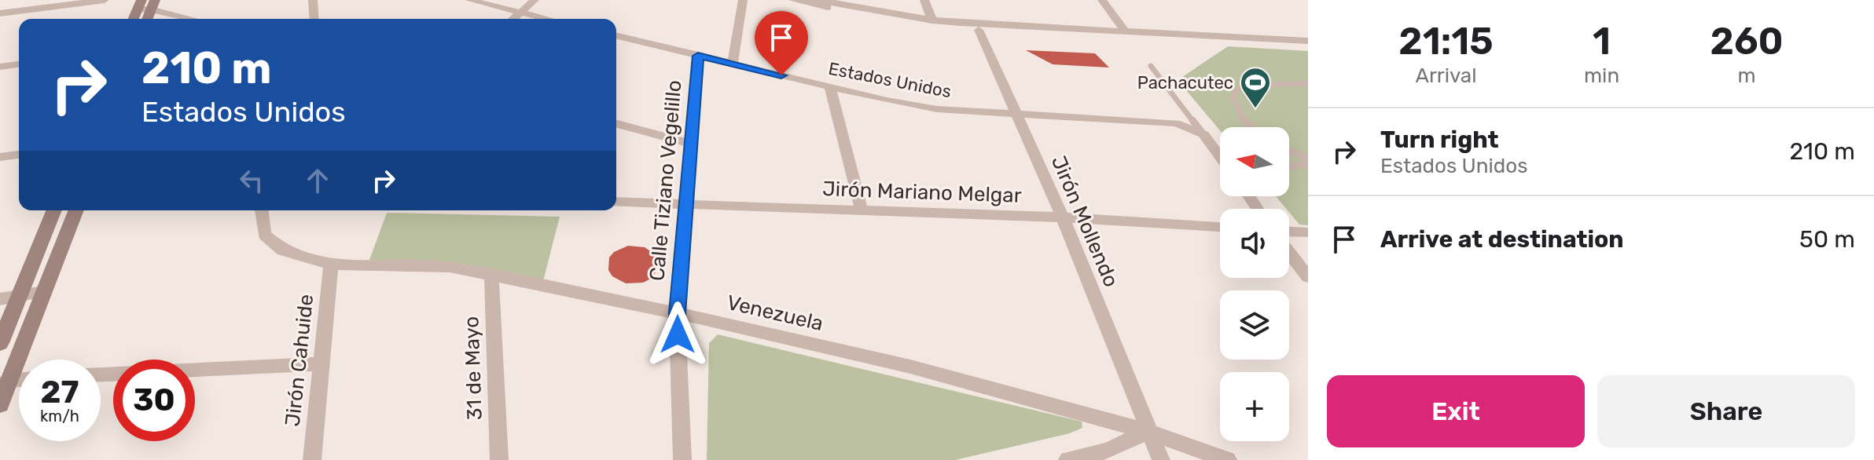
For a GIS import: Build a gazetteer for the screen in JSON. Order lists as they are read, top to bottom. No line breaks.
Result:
{"streets":{"street":["Estados Unidos","Calle Tiziano Vegelillo","Jirón Mariano Melgar","Jirón Mollendo","Venezuela","Jirón Cahuide","31 de Mayo"]},"crossings":[["Estados Unidos","Calle Tiziano Vegelillo"],["Estados Unidos","Jirón Mollendo"],["Calle Tiziano Vegelillo","Jirón Mariano Melgar"],["Calle Tiziano Vegelillo","Venezuela"],["Jirón Mariano Melgar","Jirón Mollendo"],["Jirón Mollendo","Venezuela"],["Venezuela","Jirón Cahuide"],["Venezuela","31 de Mayo"]],"places":{"sports":["Pachacutec"]},"north":"left","page":{"eta":["21:15","Arrival","1","min","260","m"],"turn":["210 m","Estados Unidos"],"list":[{"name":"Turn right","note":"Estados Unidos","value":"210 m"},{"name":"Arrive at destination","value":"50 m"}],"map_buttons":"+","speed":"27 km/h","limit":"30","buttons":["Exit","Share"]}}
